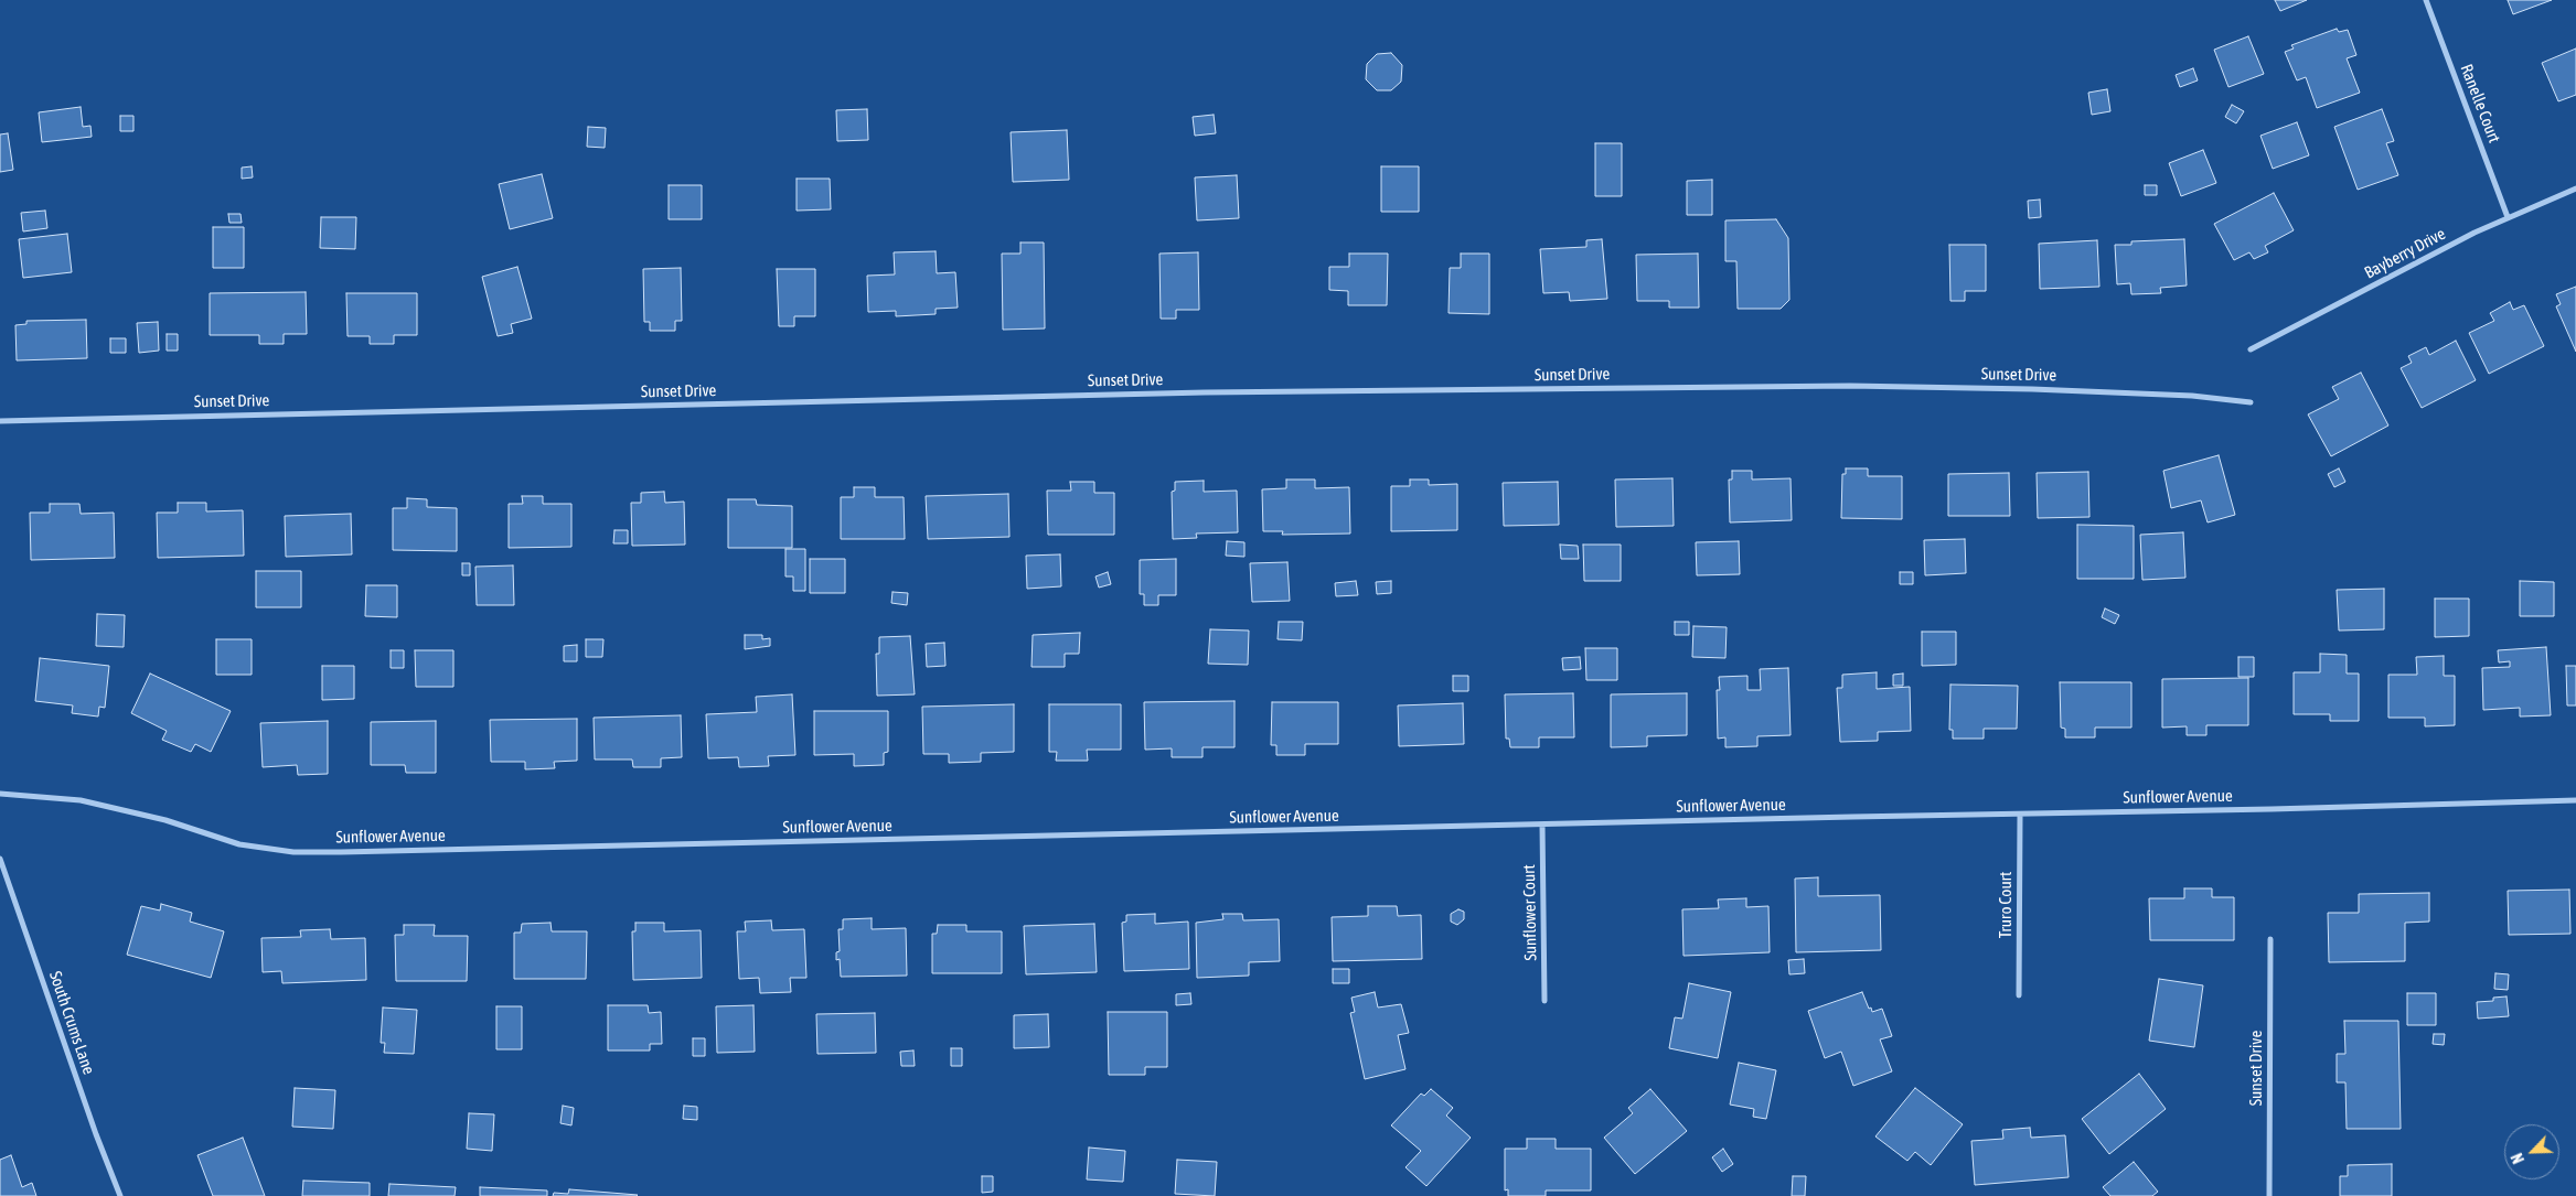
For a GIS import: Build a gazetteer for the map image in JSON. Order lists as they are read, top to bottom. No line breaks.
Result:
{"streets":{"street":["Ranelle Court","Bayberry Drive","Sunset Drive","Sunflower Avenue","Truro Court","Sunflower Court","South Crums Lane"]},"crossings":[["Ranelle Court","Bayberry Drive"],["Sunflower Avenue","Truro Court"],["Sunflower Avenue","Sunflower Court"]],"north":"bottom left"}
